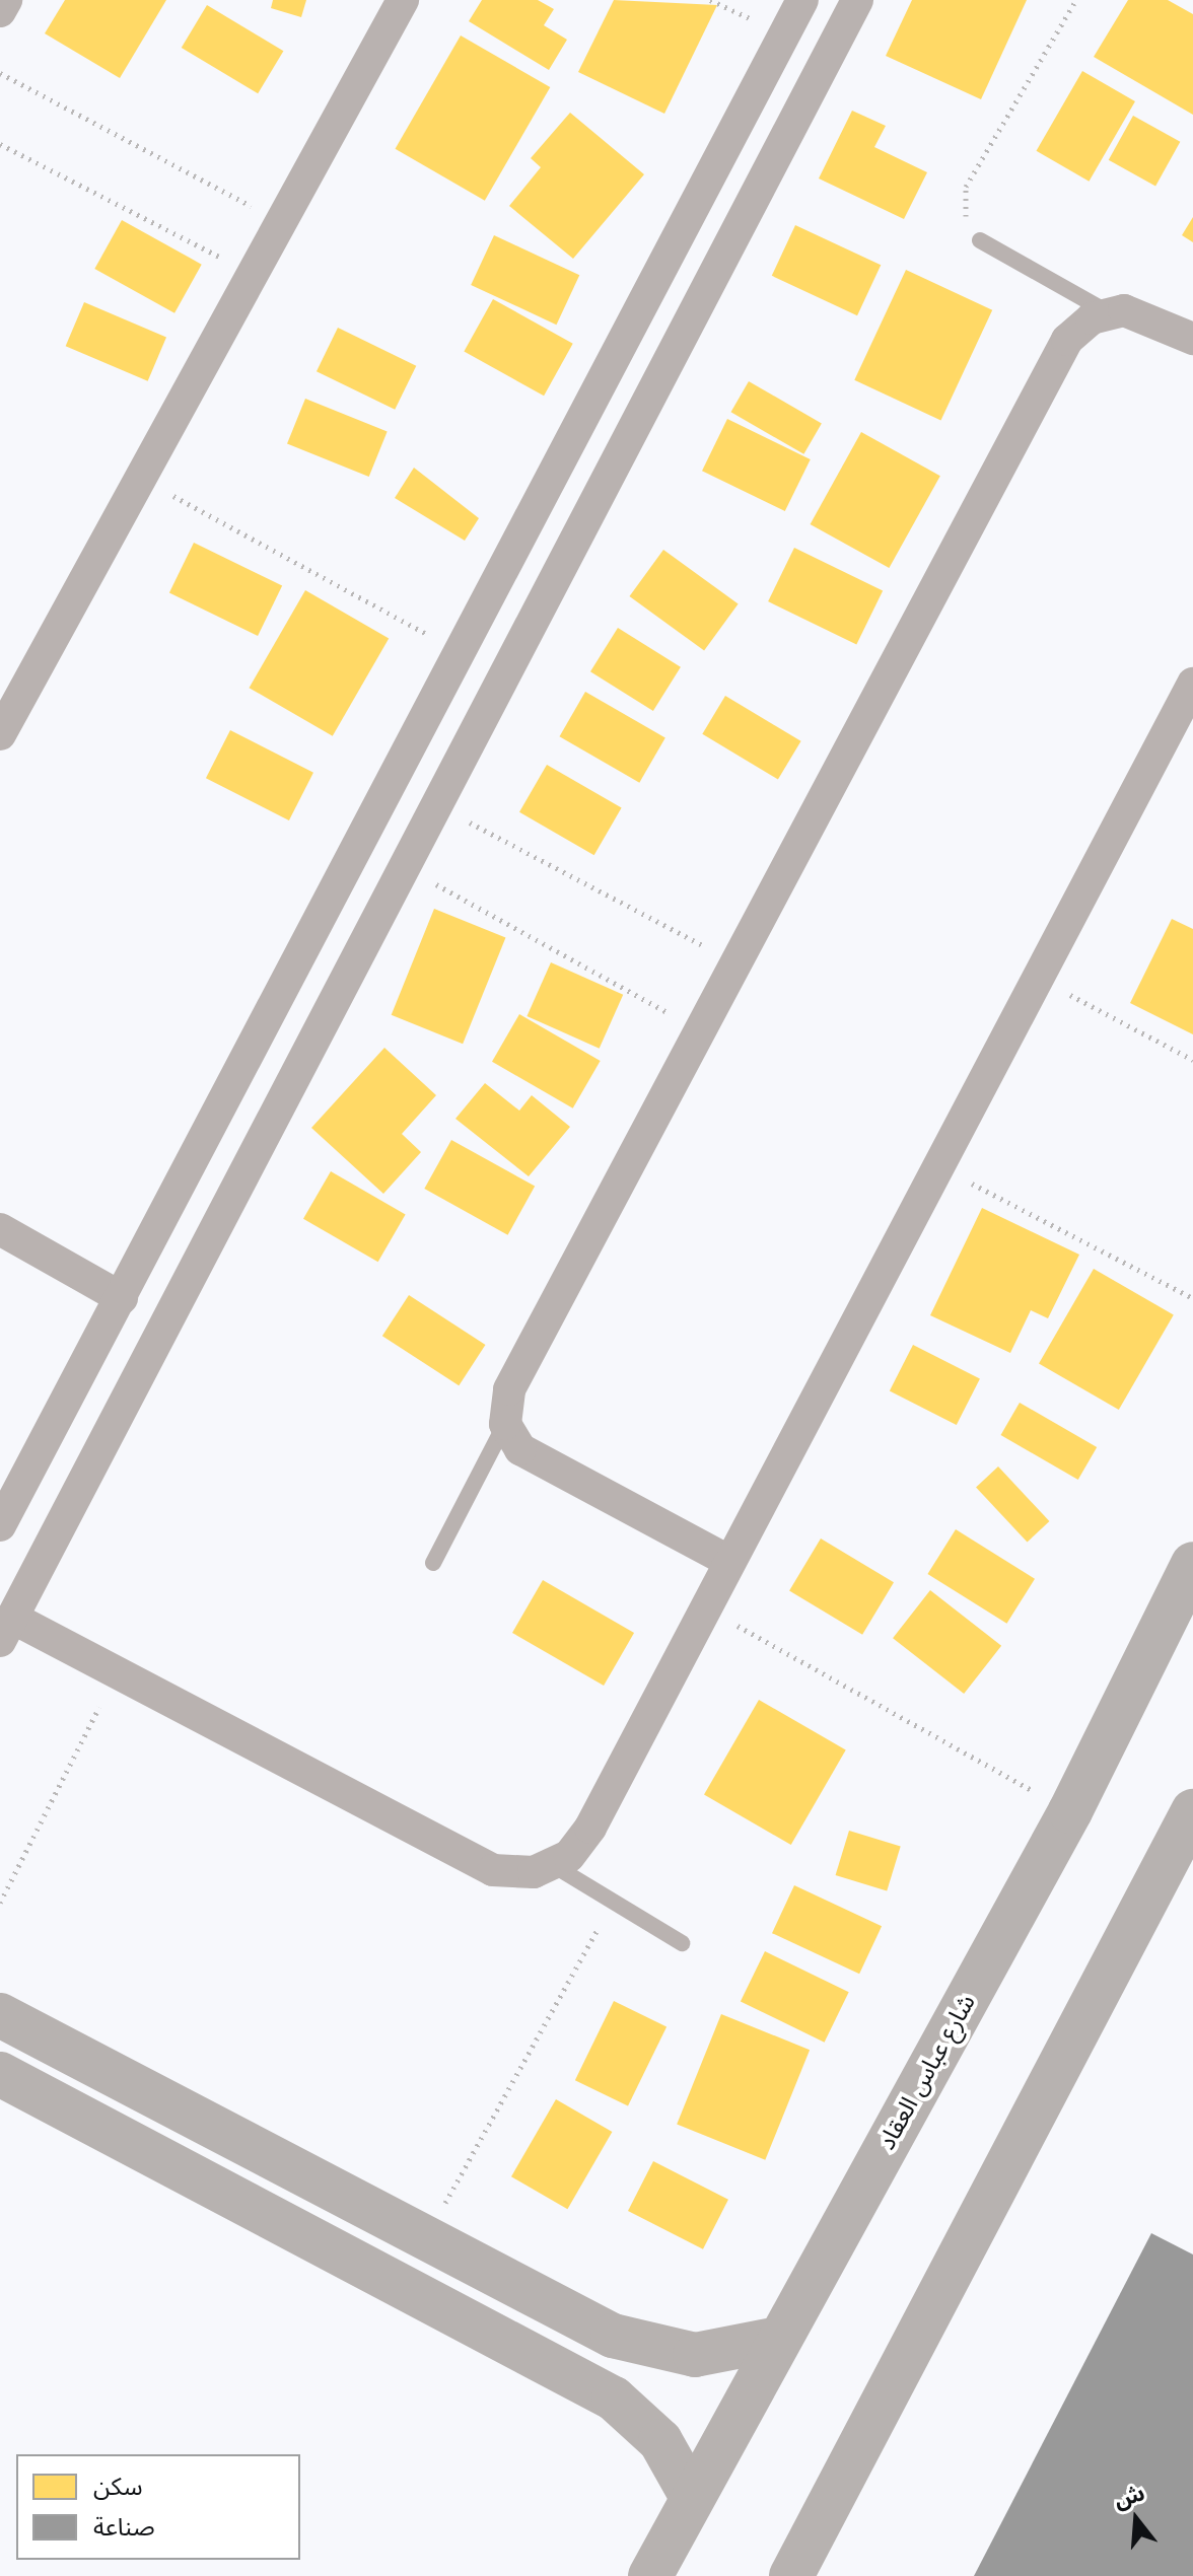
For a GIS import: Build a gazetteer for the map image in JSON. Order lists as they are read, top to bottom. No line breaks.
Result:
{"streets":{"street":["شارع عباس العقاد"]},"legend":["سكن","صناعة"],"north":"top"}
